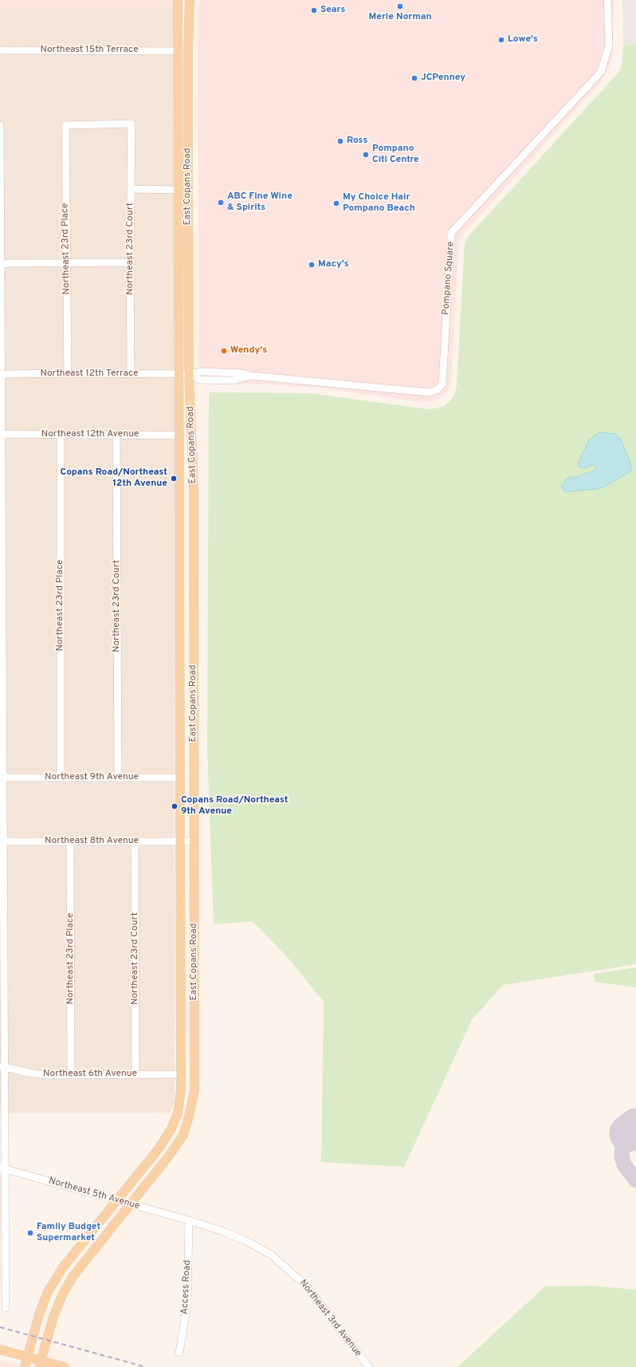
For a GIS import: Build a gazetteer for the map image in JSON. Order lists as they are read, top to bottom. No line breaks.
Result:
{"streets":{"main road":["East Copans Road"],"street":["Northeast 15th Terrace","Northeast 23rd Place","Northeast 23rd Court","Pompano Square","Northeast 12th Terrace","Northeast 12th Avenue","Northeast 9th Avenue","Northeast 8th Avenue","Northeast 6th Avenue","Northeast 5th Avenue","Access Road","Northeast 3rd Avenue"]},"crossings":[["Northeast 15th Terrace","East Copans Road"],["East Copans Road","Pompano Square"],["East Copans Road","Northeast 12th Terrace"],["East Copans Road","Northeast 12th Avenue"],["East Copans Road","Northeast 9th Avenue"],["East Copans Road","Northeast 8th Avenue"],["East Copans Road","Northeast 6th Avenue"],["East Copans Road","Northeast 5th Avenue"],["Northeast 23rd Place","Northeast 23rd Court"],["Northeast 23rd Place","Northeast 12th Terrace"],["Northeast 23rd Place","Northeast 12th Avenue"],["Northeast 23rd Place","Northeast 9th Avenue"],["Northeast 23rd Place","Northeast 8th Avenue"],["Northeast 23rd Place","Northeast 6th Avenue"],["Northeast 23rd Court","Northeast 12th Terrace"],["Northeast 23rd Court","Northeast 12th Avenue"],["Northeast 23rd Court","Northeast 9th Avenue"],["Northeast 23rd Court","Northeast 8th Avenue"],["Northeast 23rd Court","Northeast 6th Avenue"],["Pompano Square","Northeast 12th Terrace"],["Northeast 5th Avenue","Access Road"],["Northeast 5th Avenue","Northeast 3rd Avenue"],["Access Road","Northeast 3rd Avenue"]],"places":["Merle Norman","Sears","Lowe's","JCPenney","Ross","Pompano Citi Centre","ABC Fine Wine & Spirits","My Choice Hair Pompano Beach","Macy's","Wendy's","Copans Road/Northeast 12th Avenue","Copans Road/Northeast 9th Avenue","Family Budget Supermarket"]}
